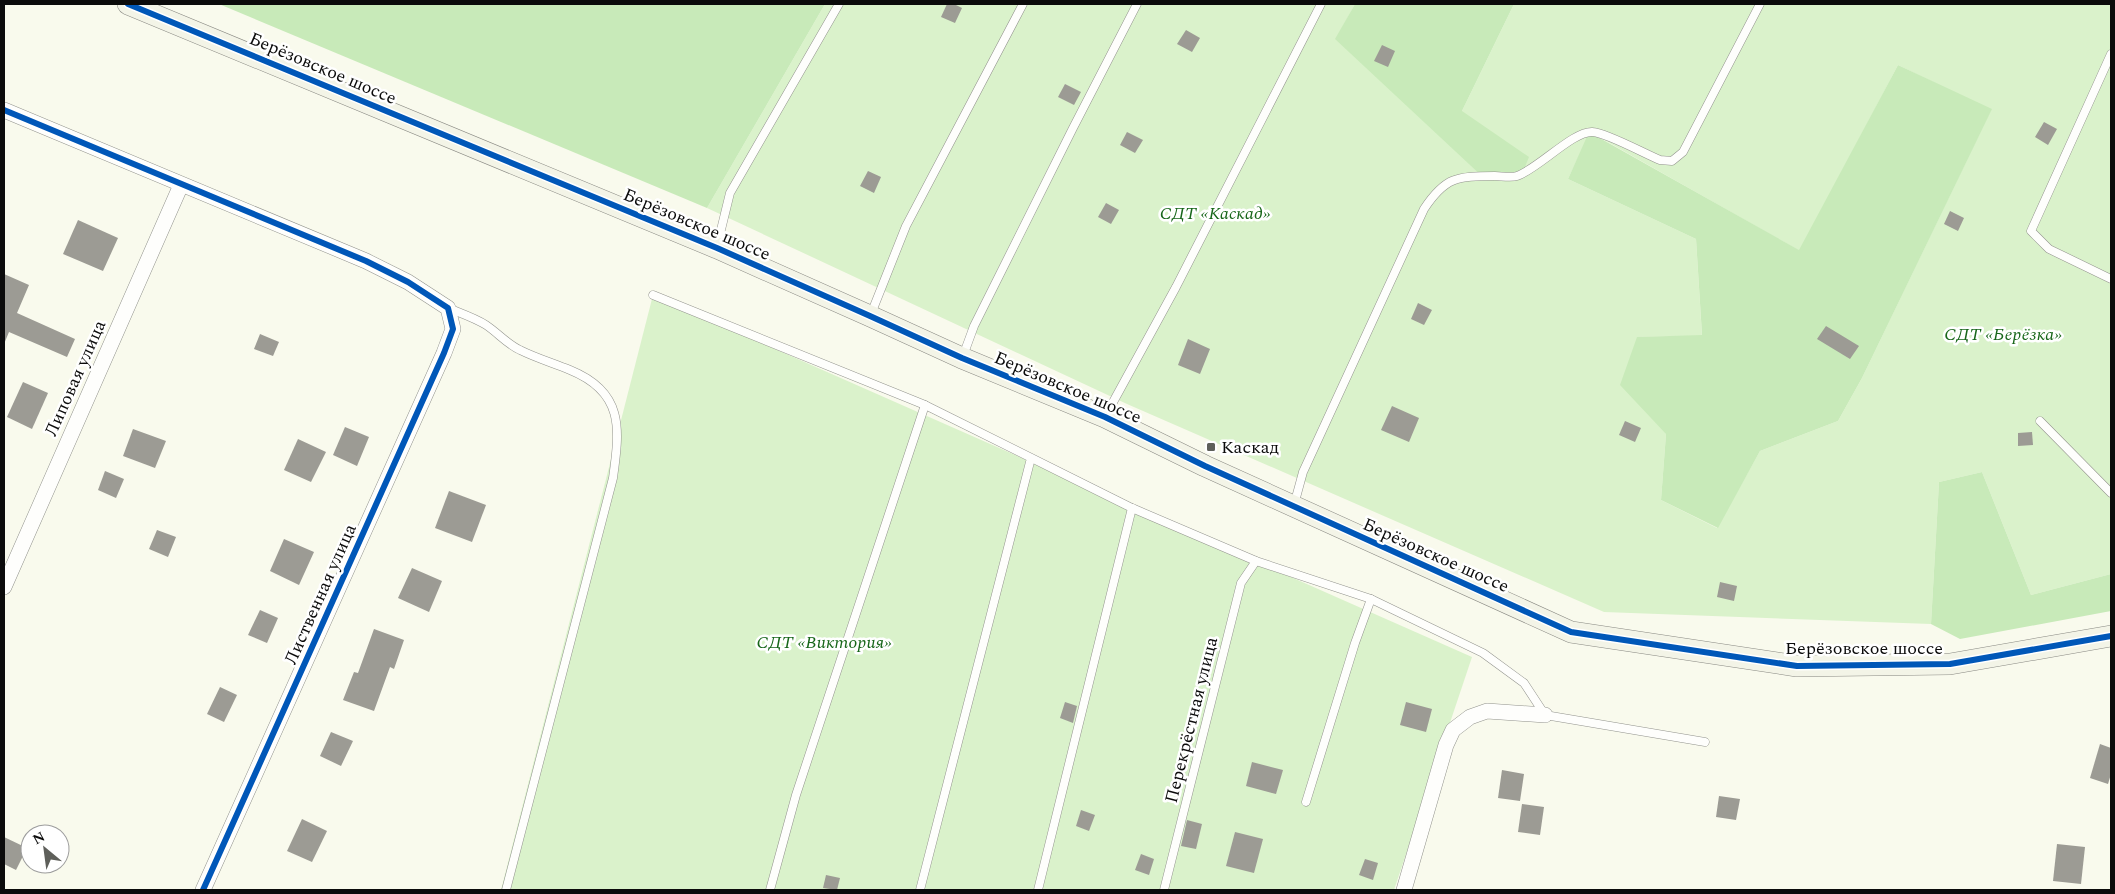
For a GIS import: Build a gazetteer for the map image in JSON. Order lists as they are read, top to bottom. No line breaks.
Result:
{"streets":{"street":["Берёзовское шоссе","Липовая улица","Лиственная улица"],"lane":["Перекрёстная улица"]},"parks":["СДТ «Каскад»","СДТ «Берёзка»","СДТ «Виктория»"],"places":{"transit":["Каскад"]},"north":"top left"}
